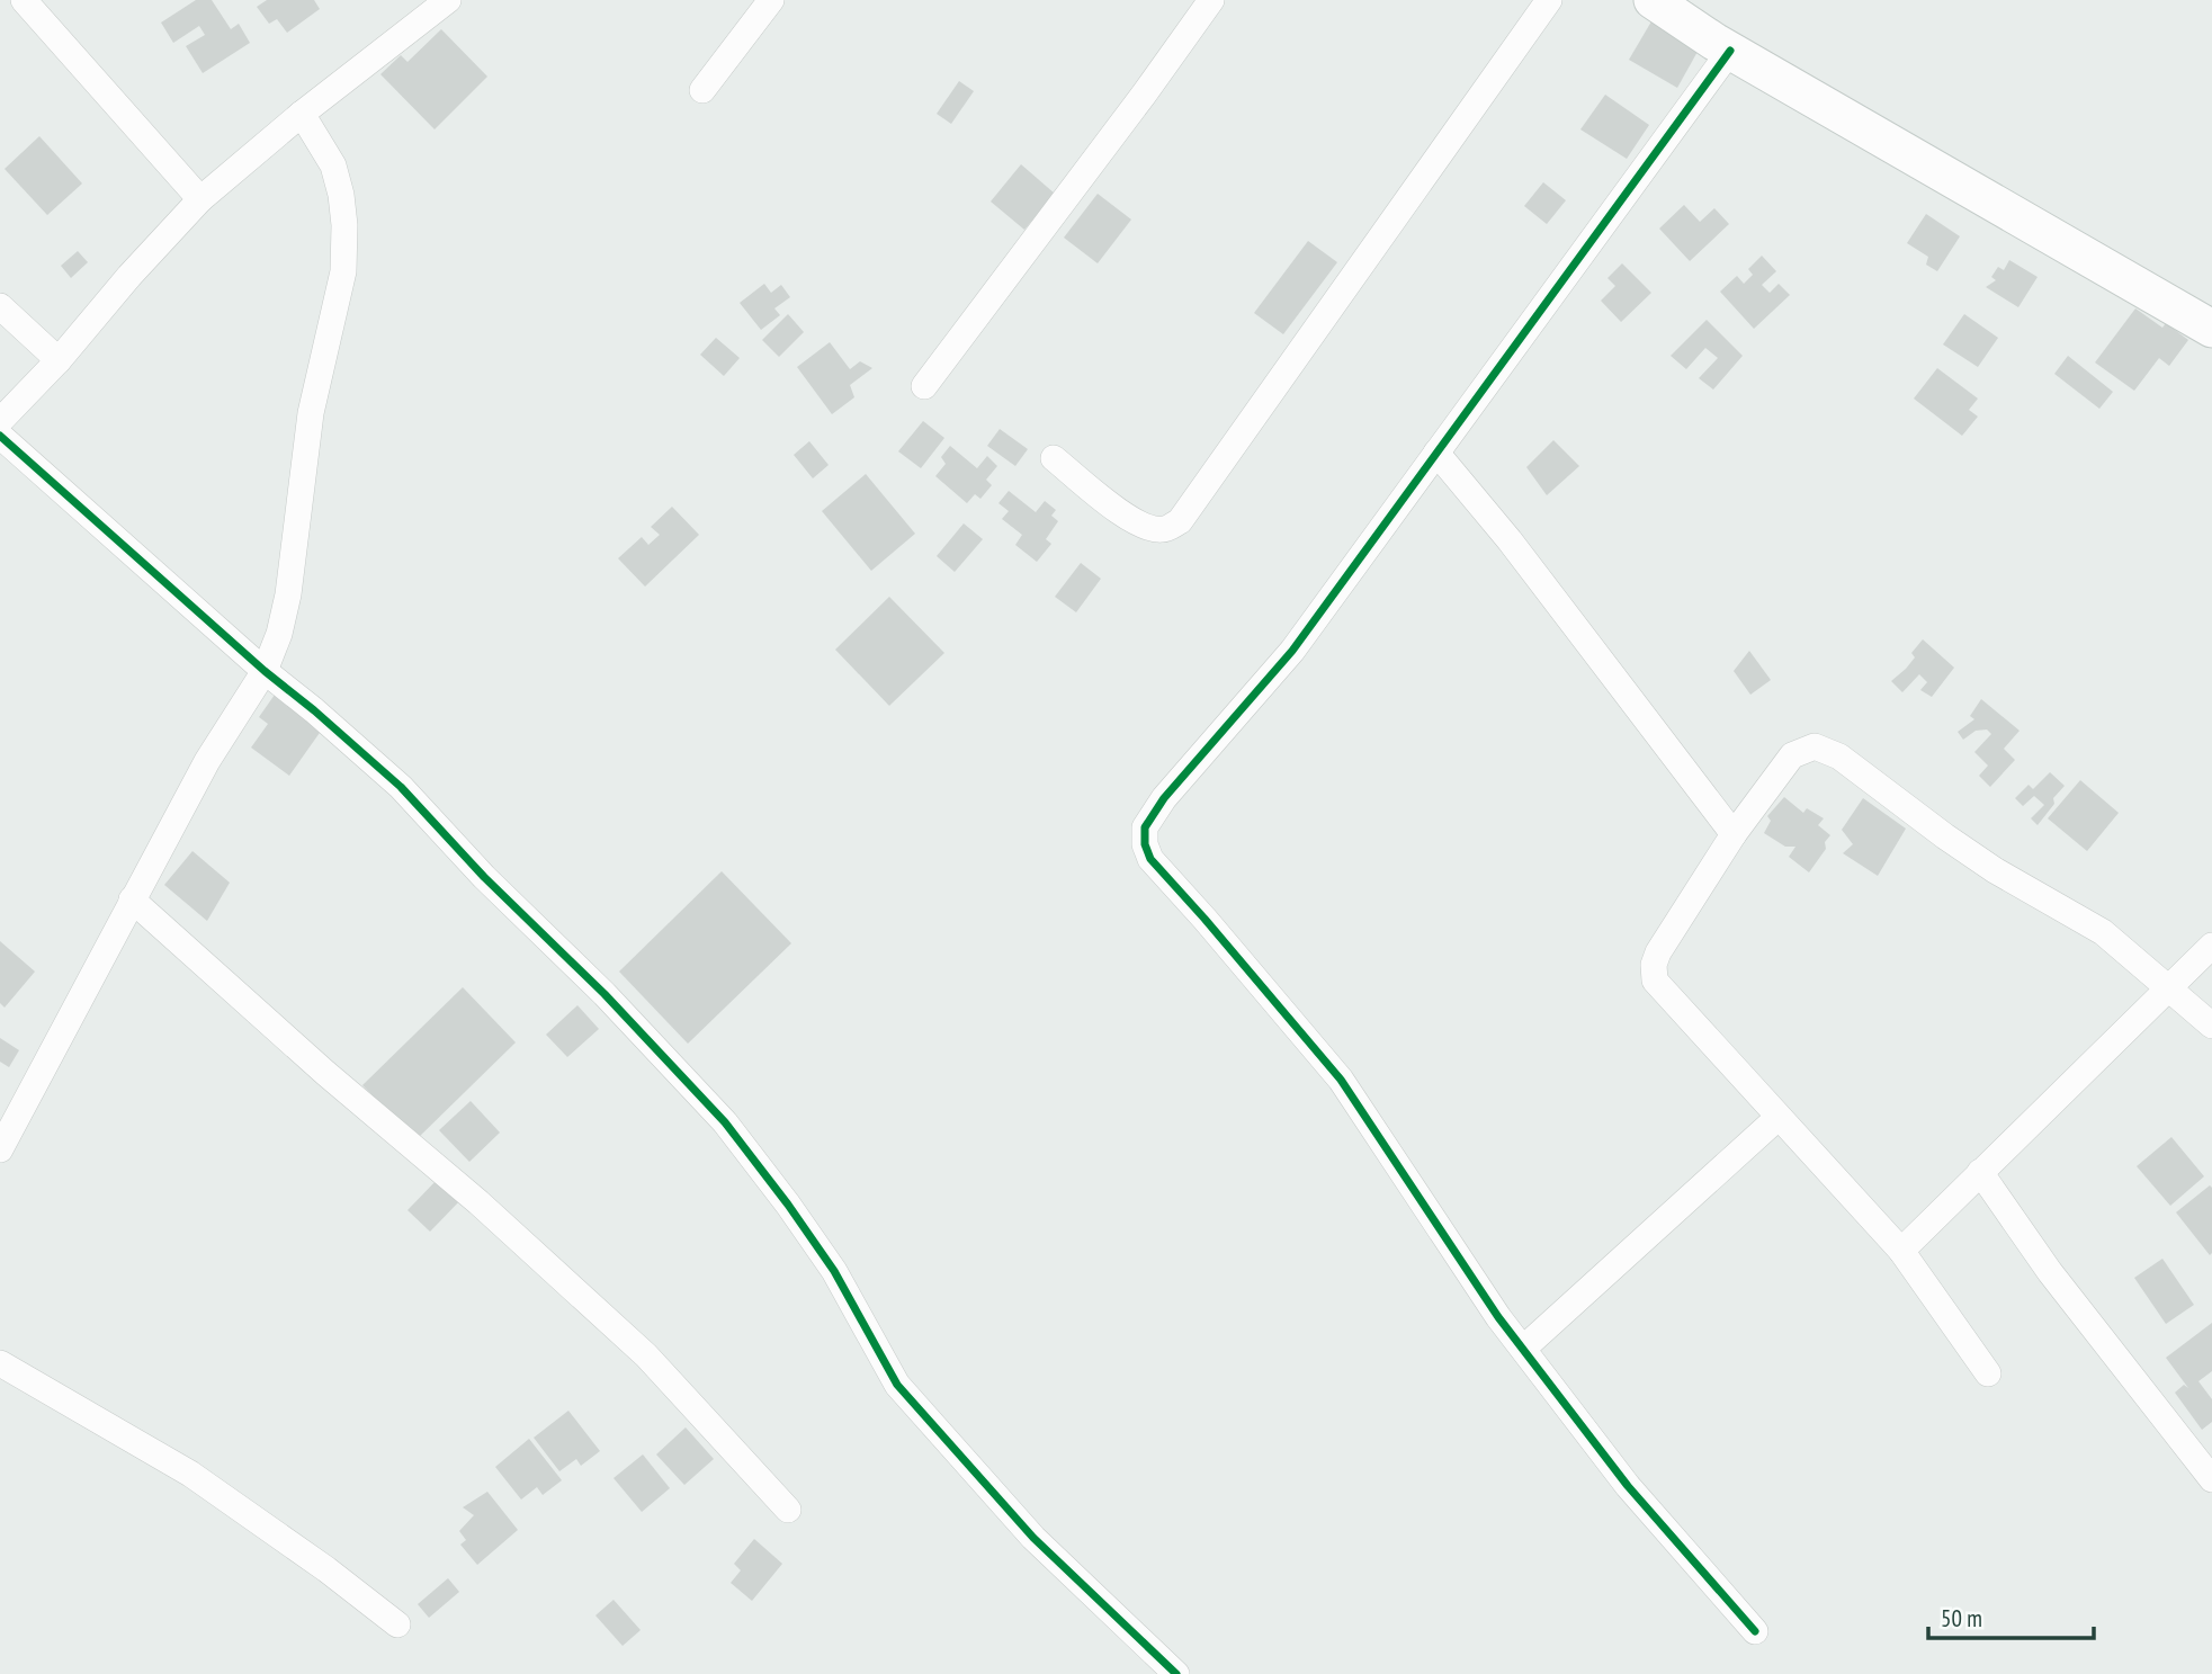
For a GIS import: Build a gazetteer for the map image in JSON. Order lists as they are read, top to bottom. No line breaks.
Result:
{"scale_bar":"50 m"}
